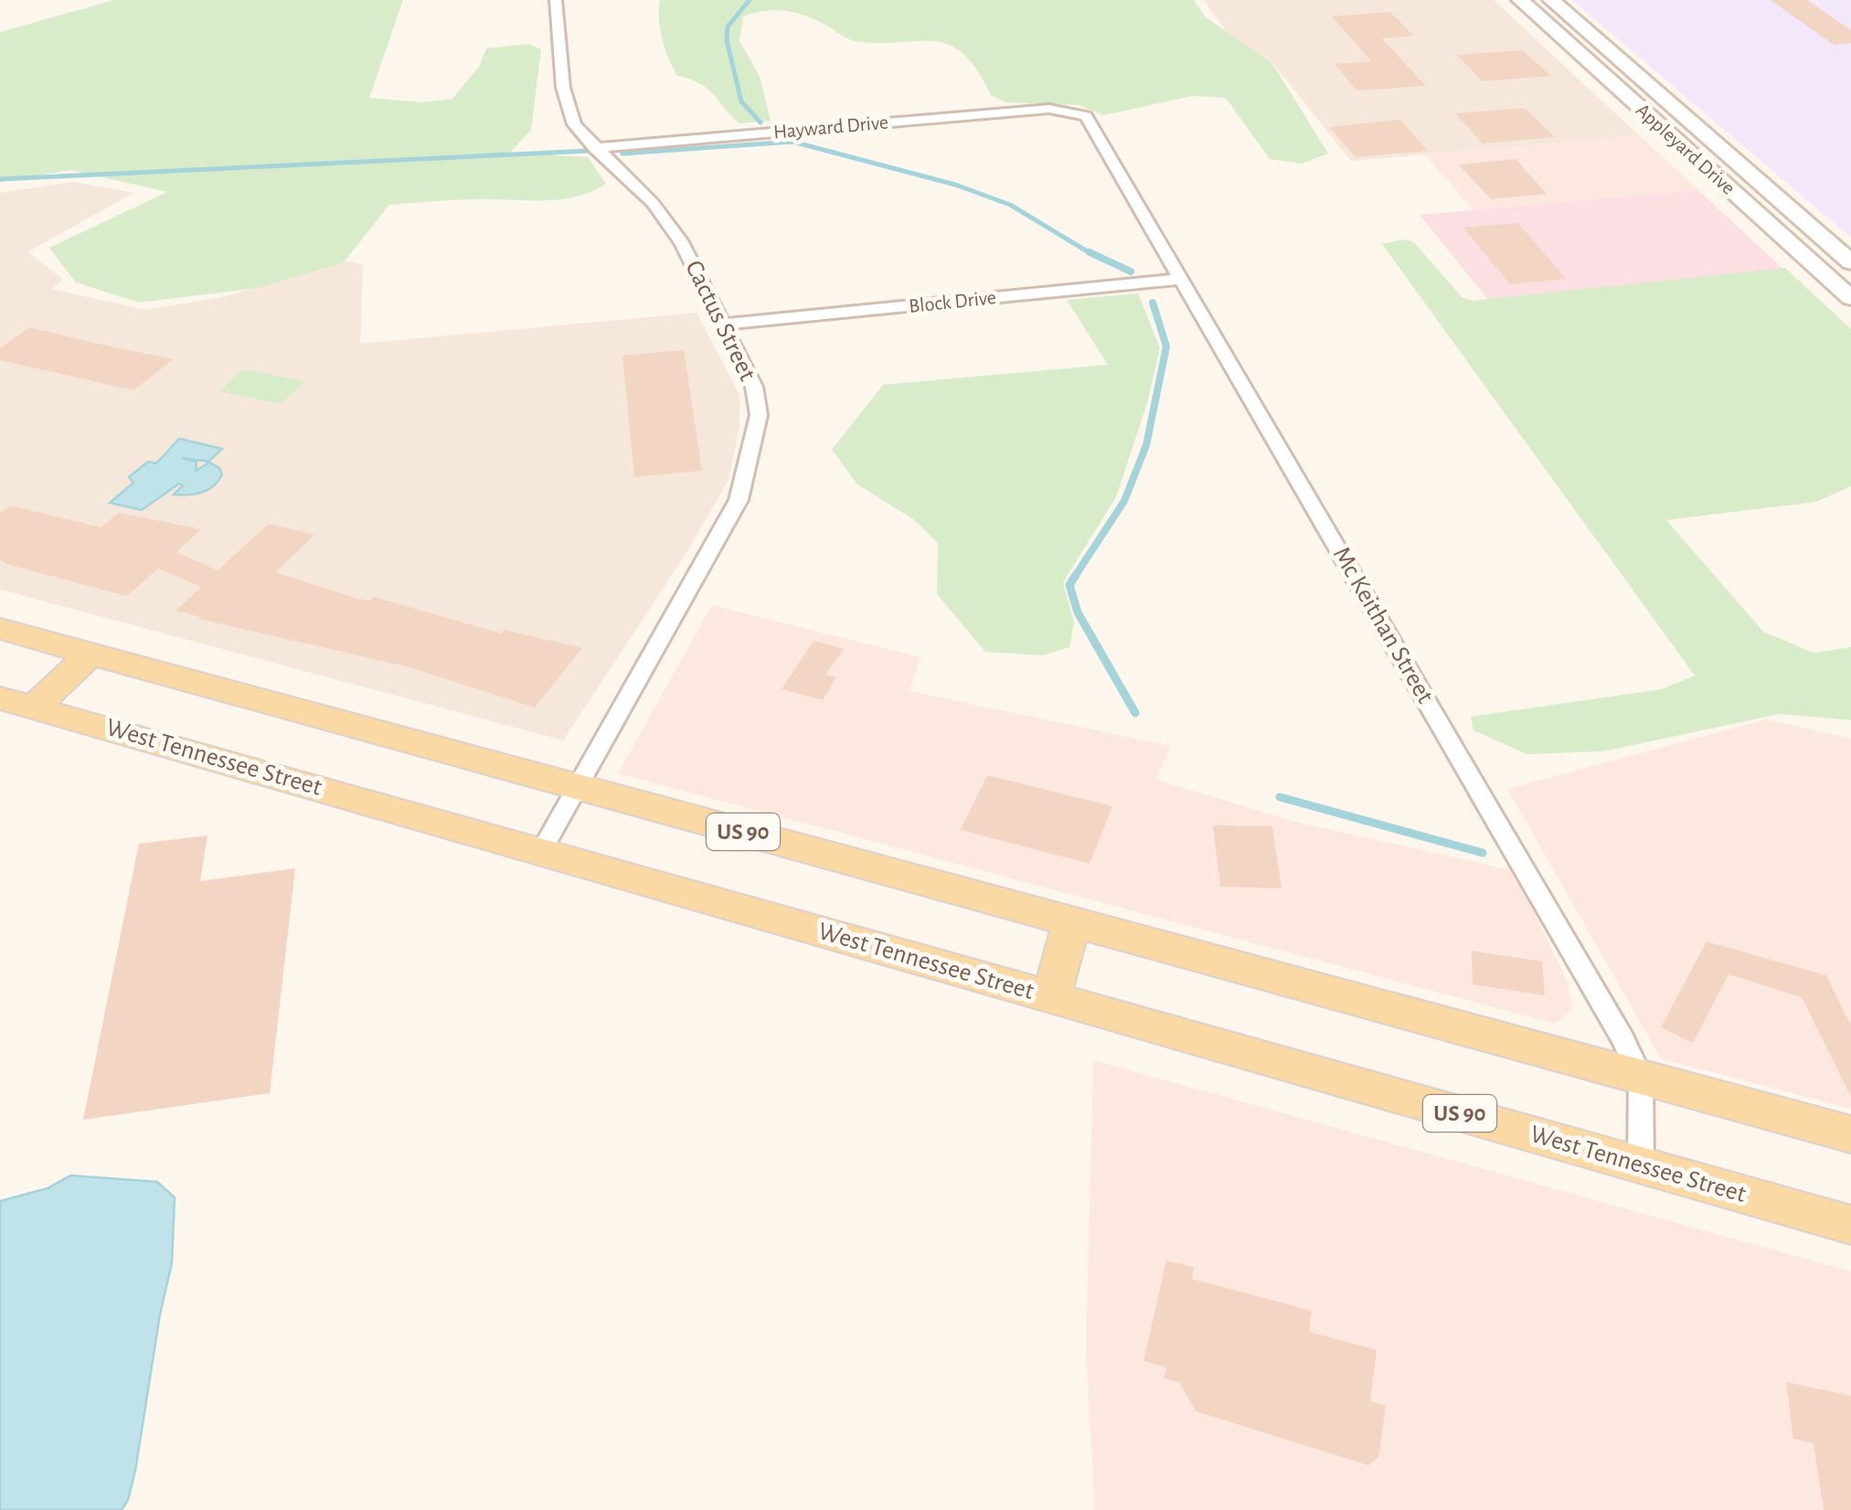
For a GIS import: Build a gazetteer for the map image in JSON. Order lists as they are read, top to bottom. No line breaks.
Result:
{"streets":{"main road":["Appleyard Drive","West Tennessee Street","US 90"],"street":["Hayward Drive","Block Drive","Cactus Street","Mc Keithan Street"]},"crossings":[["Hayward Drive","Cactus Street"],["Hayward Drive","Mc Keithan Street"],["Block Drive","Cactus Street"],["Block Drive","Mc Keithan Street"],["Cactus Street","West Tennessee Street"],["Cactus Street","US 90"],["Mc Keithan Street","West Tennessee Street"],["Mc Keithan Street","US 90"]]}
